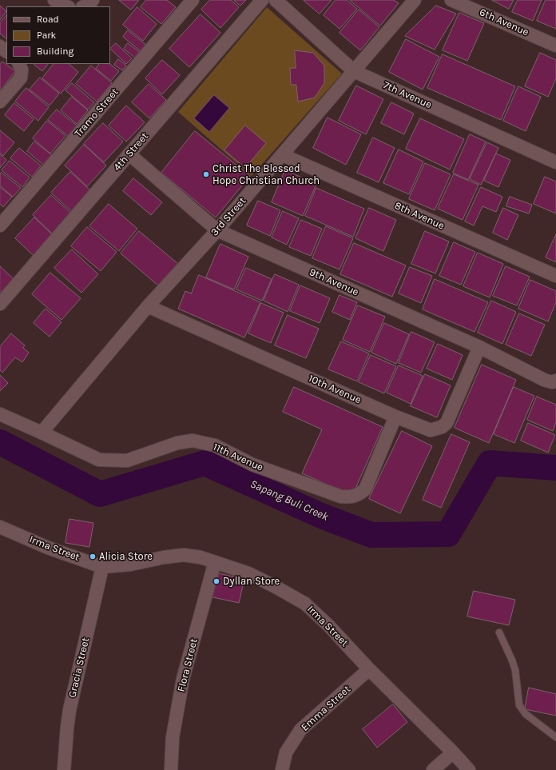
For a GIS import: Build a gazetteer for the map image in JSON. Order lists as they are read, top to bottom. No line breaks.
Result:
{"streets":{"street":["6th Avenue","7th Avenue","Tramo Street","4th Street","8th Avenue","3rd Street","9th Avenue","10th Avenue","11th Avenue","Irma Street","Flora Street","Gracia Street","Emma Street"]},"crossings":[["7th Avenue","3rd Street"],["4th Street","9th Avenue"],["8th Avenue","3rd Street"],["3rd Street","9th Avenue"],["3rd Street","10th Avenue"],["3rd Street","11th Avenue"],["9th Avenue","10th Avenue"],["10th Avenue","11th Avenue"],["Irma Street","Flora Street"],["Irma Street","Gracia Street"],["Irma Street","Emma Street"]],"water":["Sapang Buli Creek"],"places":["Christ The Blessed Hope Christian Church","Alicia Store","Dyllan Store"],"legend":["Road","Park","Building"]}
